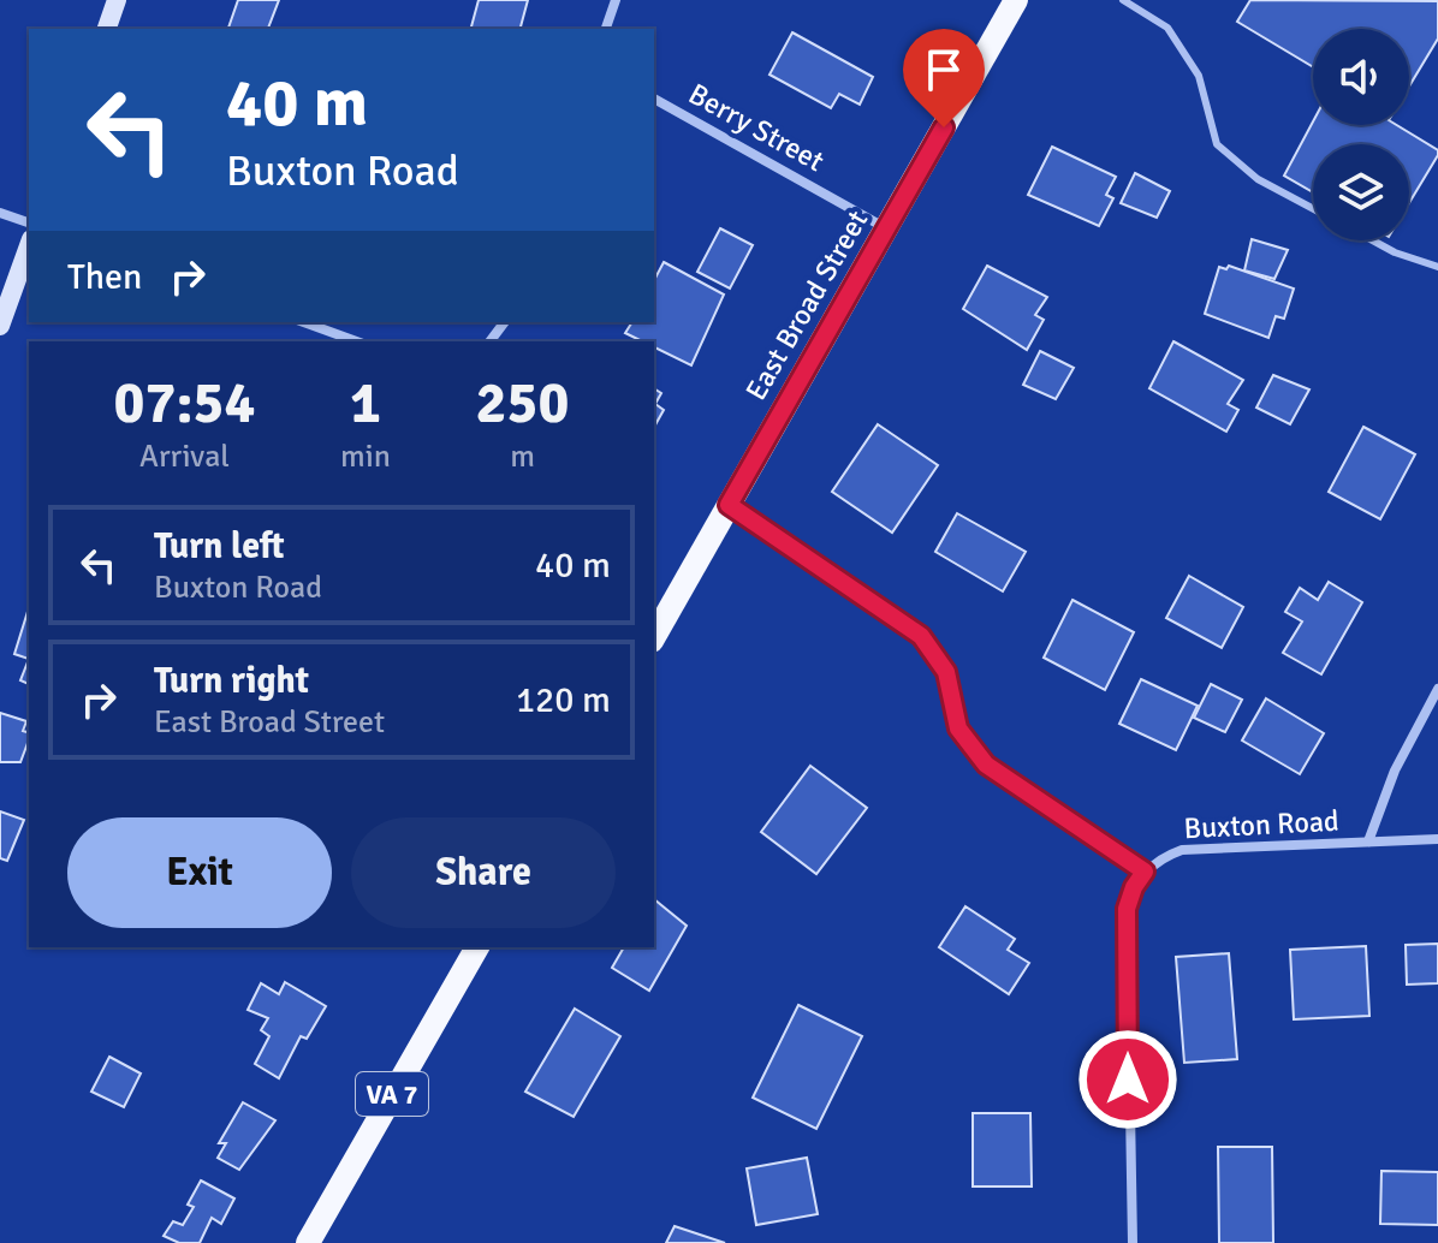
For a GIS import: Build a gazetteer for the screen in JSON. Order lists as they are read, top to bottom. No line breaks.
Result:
{"streets":{"main road":["East Broad Street","VA 7"],"street":["Berry Street","Buxton Road"]},"crossings":[["Berry Street","East Broad Street"]],"page":{"turn":["40 m","Buxton Road"],"then":"Then","eta":["07:54","Arrival","1","min","250","m"],"list":[{"name":"Turn left","note":"Buxton Road","value":"40 m"},{"name":"Turn right","note":"East Broad Street","value":"120 m"}],"buttons":["Exit","Share"]}}
